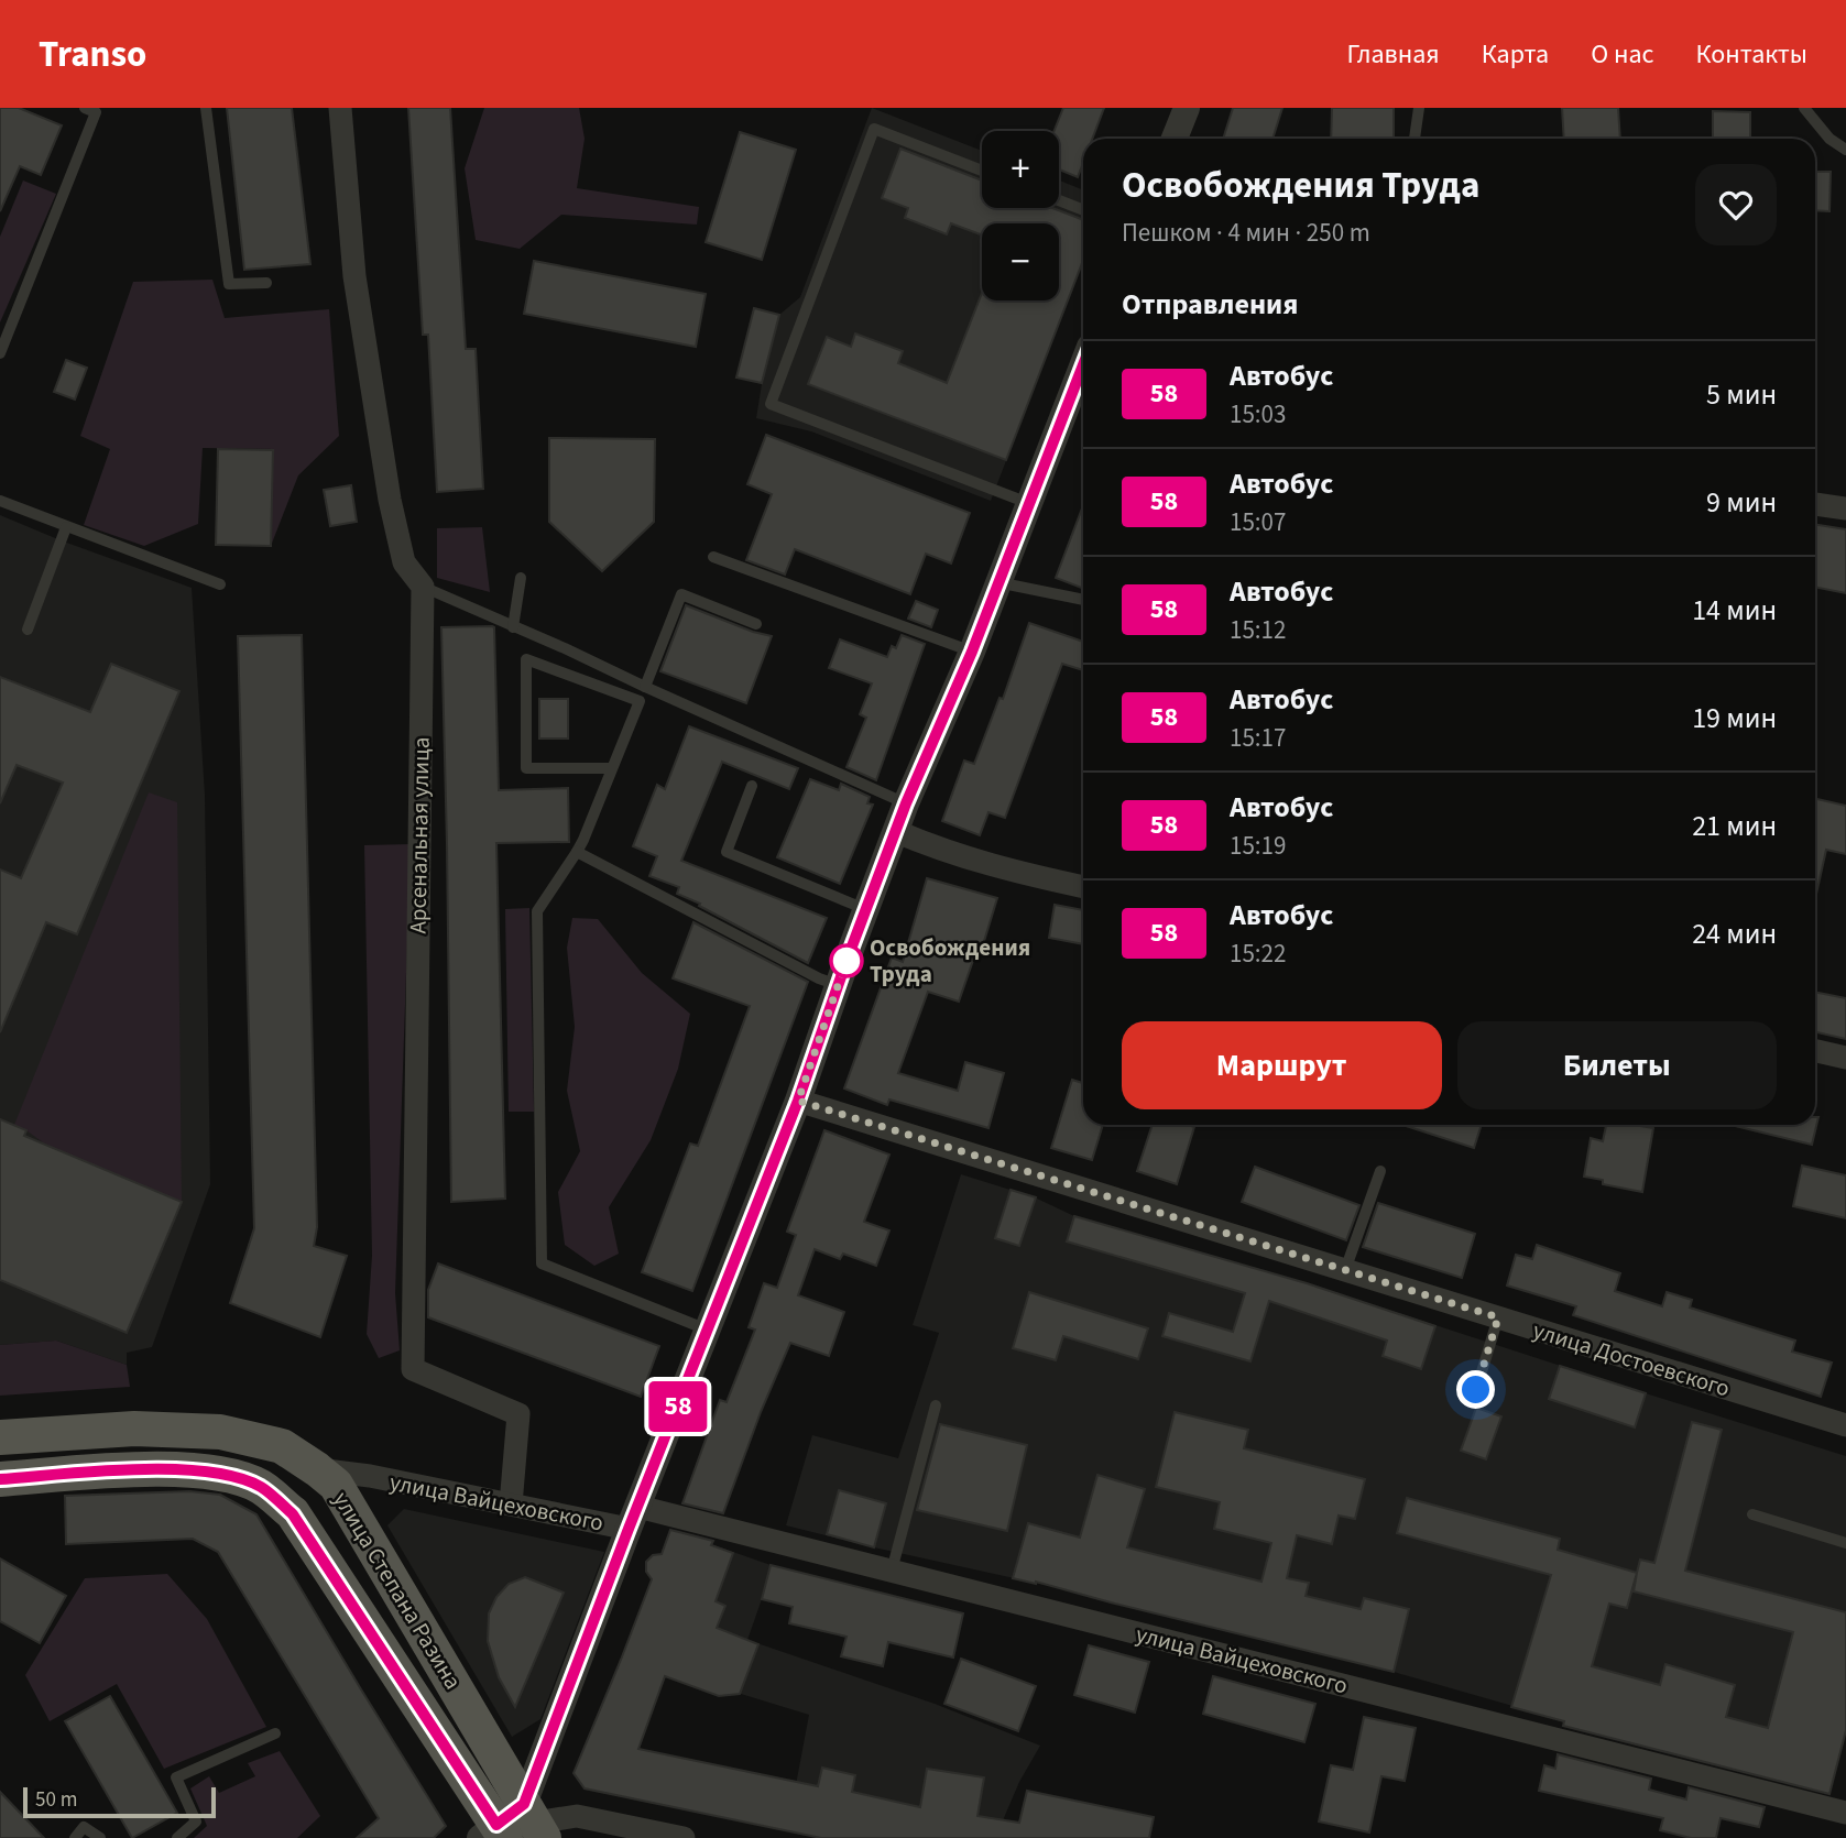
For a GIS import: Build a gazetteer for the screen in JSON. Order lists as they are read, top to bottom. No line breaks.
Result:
{"streets":{"main road":["улица Степана Разина"],"street":["Арсенальная улица","улица Достоевского","улица Вайцеховского"]},"crossings":[["Арсенальная улица","улица Вайцеховского"],["улица Вайцеховского","улица Степана Разина"]],"places":["Освобождения Труда"],"lines":["bus line 58"],"scale_bar":"50 m","page":{"header":"Transo","nav":["Главная","Карта","О нас","Контакты"],"on_map":"58","map_buttons":["+","−"],"heading":[["Освобождения Труда","Пешком · 4 мин · 250 m"],"Отправления"],"list":[{"mark":"58","name":"Автобус","note":"15:03","value":"5 мин"},{"mark":"58","name":"Автобус","note":"15:07","value":"9 мин"},{"mark":"58","name":"Автобус","note":"15:12","value":"14 мин"},{"mark":"58","name":"Автобус","note":"15:17","value":"19 мин"},{"mark":"58","name":"Автобус","note":"15:19","value":"21 мин"},{"mark":"58","name":"Автобус","note":"15:22","value":"24 мин"}],"buttons":["Маршрут","Билеты"],"scale":"50 m"}}
